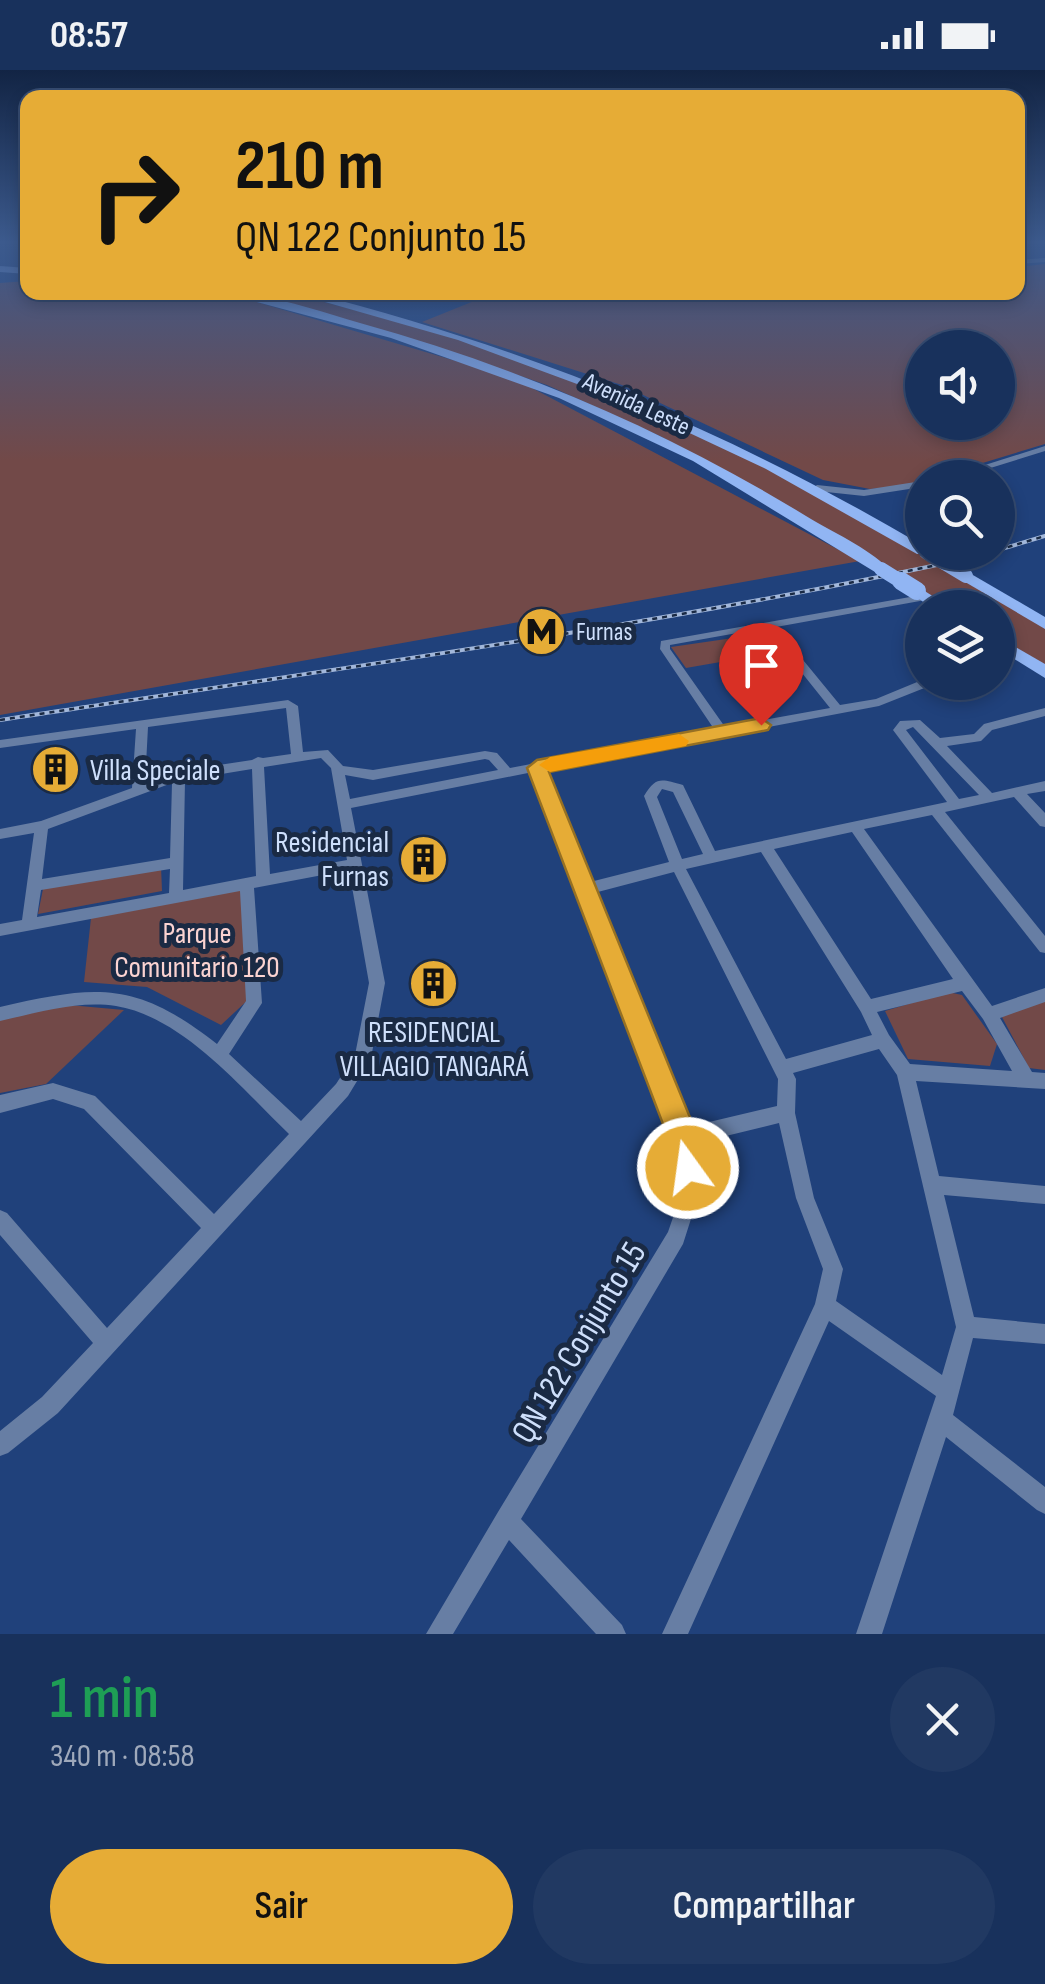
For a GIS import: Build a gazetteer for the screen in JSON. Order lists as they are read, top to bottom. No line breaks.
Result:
{"streets":{"main road":["Avenida Leste"],"street":["QN 122 Conjunto 15"]},"parks":["Parque Comunitario 120"],"places":{"metro station":["Furnas"],"building":["Villa Speciale","Residencial Furnas","RESIDENCIAL VILLAGIO TANGARÁ"]},"page":{"status":"08:57","turn":["210 m","QN 122 Conjunto 15"],"heading":["1 min","340 m · 08:58"],"buttons":["Sair","Compartilhar"]}}
